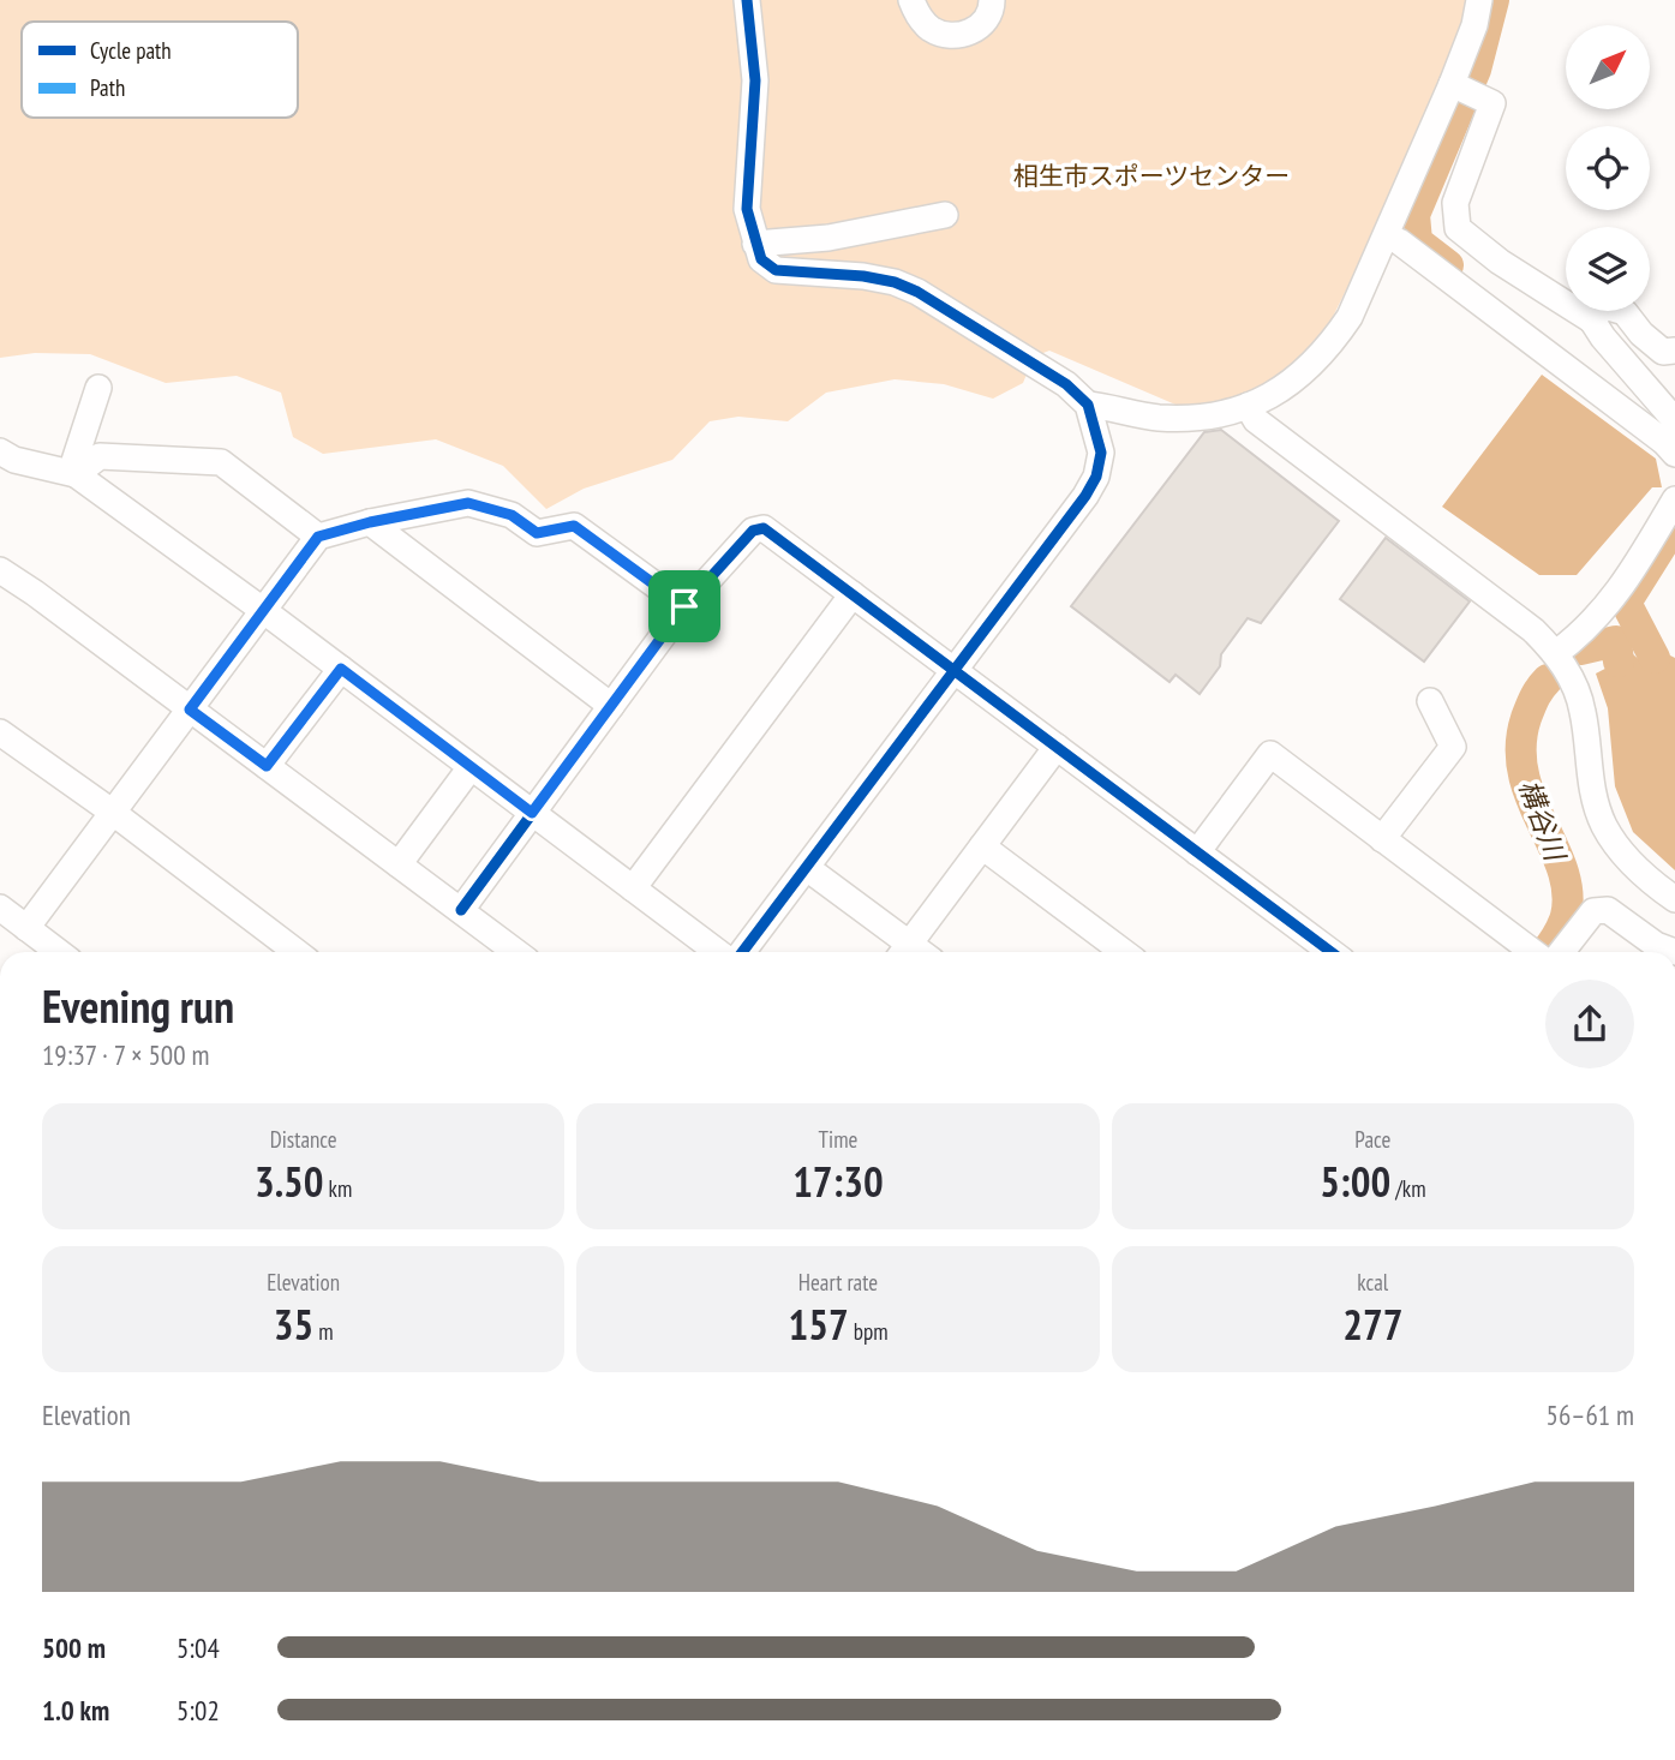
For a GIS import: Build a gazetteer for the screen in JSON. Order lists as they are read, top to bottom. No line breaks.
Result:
{"water":["構谷川"],"parks":["相生市スポーツセンター"],"legend":["Cycle path","Path"],"north":"top right","page":{"heading":["Evening run","19:37 · 7 × 500 m"],"stats":[["Distance","3.50 km"],["Time","17:30"],["Pace","5:00 /km"],["Elevation","35 m"],["Heart rate","157 bpm"],["kcal","277"]],"chart":["Elevation","56–61 m"],"list":[{"name":"500 m","note":"5:04"},{"name":"1.0 km","note":"5:02"}]}}
